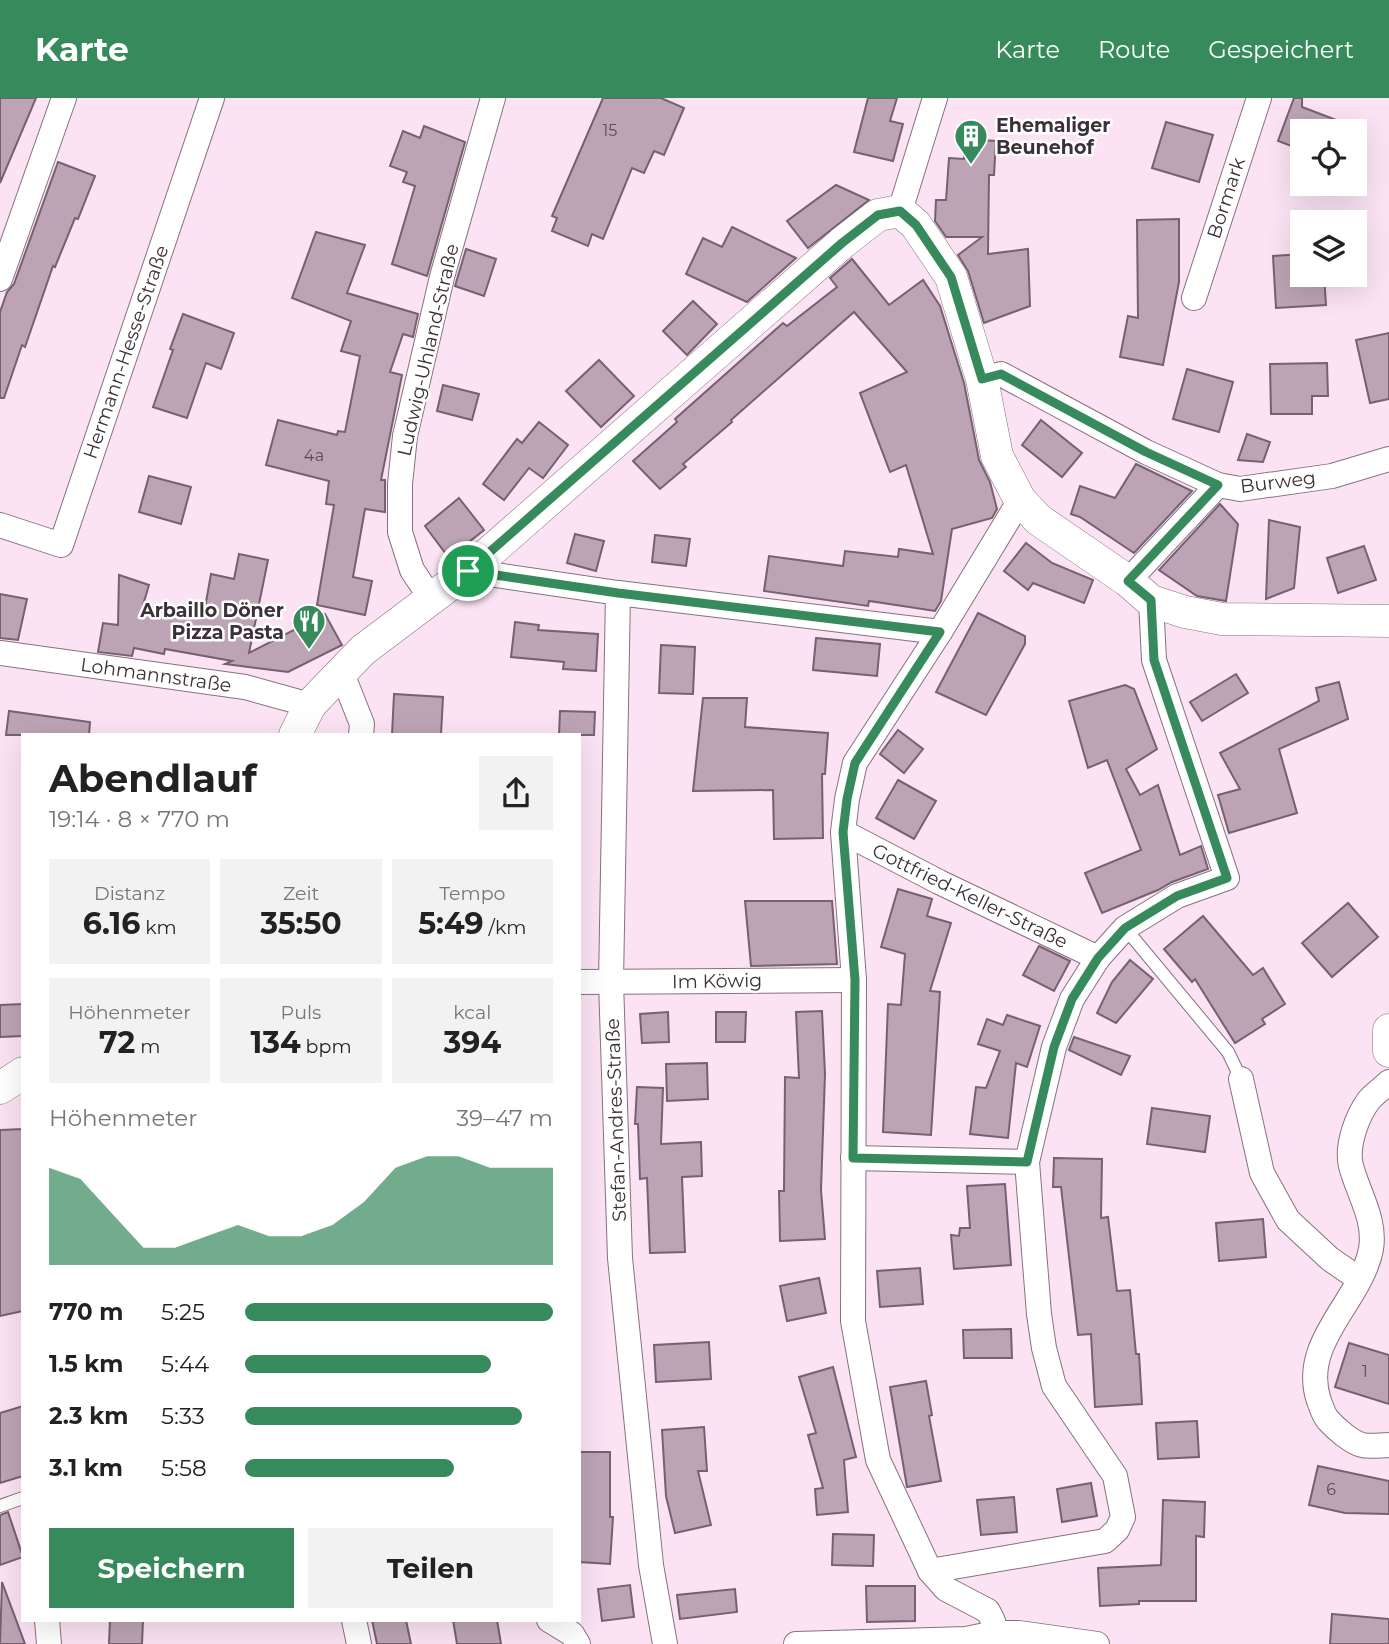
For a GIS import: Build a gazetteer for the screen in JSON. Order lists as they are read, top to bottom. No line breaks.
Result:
{"streets":{"street":["Bormark","Ludwig-Uhland-Straße","Hermann-Hesse-Straße","Burweg","Lohmannstraße","Gottfried-Keller-Straße","Im Köwig","Stefan-Andres-Straße"]},"crossings":[["Im Köwig","Stefan-Andres-Straße"]],"places":{"building":["Ehemaliger Beunehof"],"restaurant":["Arbaillo Döner Pizza Pasta"]},"house_numbers":["15","4a","1","6"],"page":{"header":"Karte","nav":["Karte","Route","Gespeichert"],"heading":["Abendlauf","19:14 · 8 × 770 m"],"stats":[["Distanz","6.16 km"],["Zeit","35:50"],["Tempo","5:49 /km"],["Höhenmeter","72 m"],["Puls","134 bpm"],["kcal","394"]],"chart":["Höhenmeter","39–47 m"],"list":[{"name":"770 m","note":"5:25"},{"name":"1.5 km","note":"5:44"},{"name":"2.3 km","note":"5:33"},{"name":"3.1 km","note":"5:58"}],"buttons":["Speichern","Teilen"]}}
